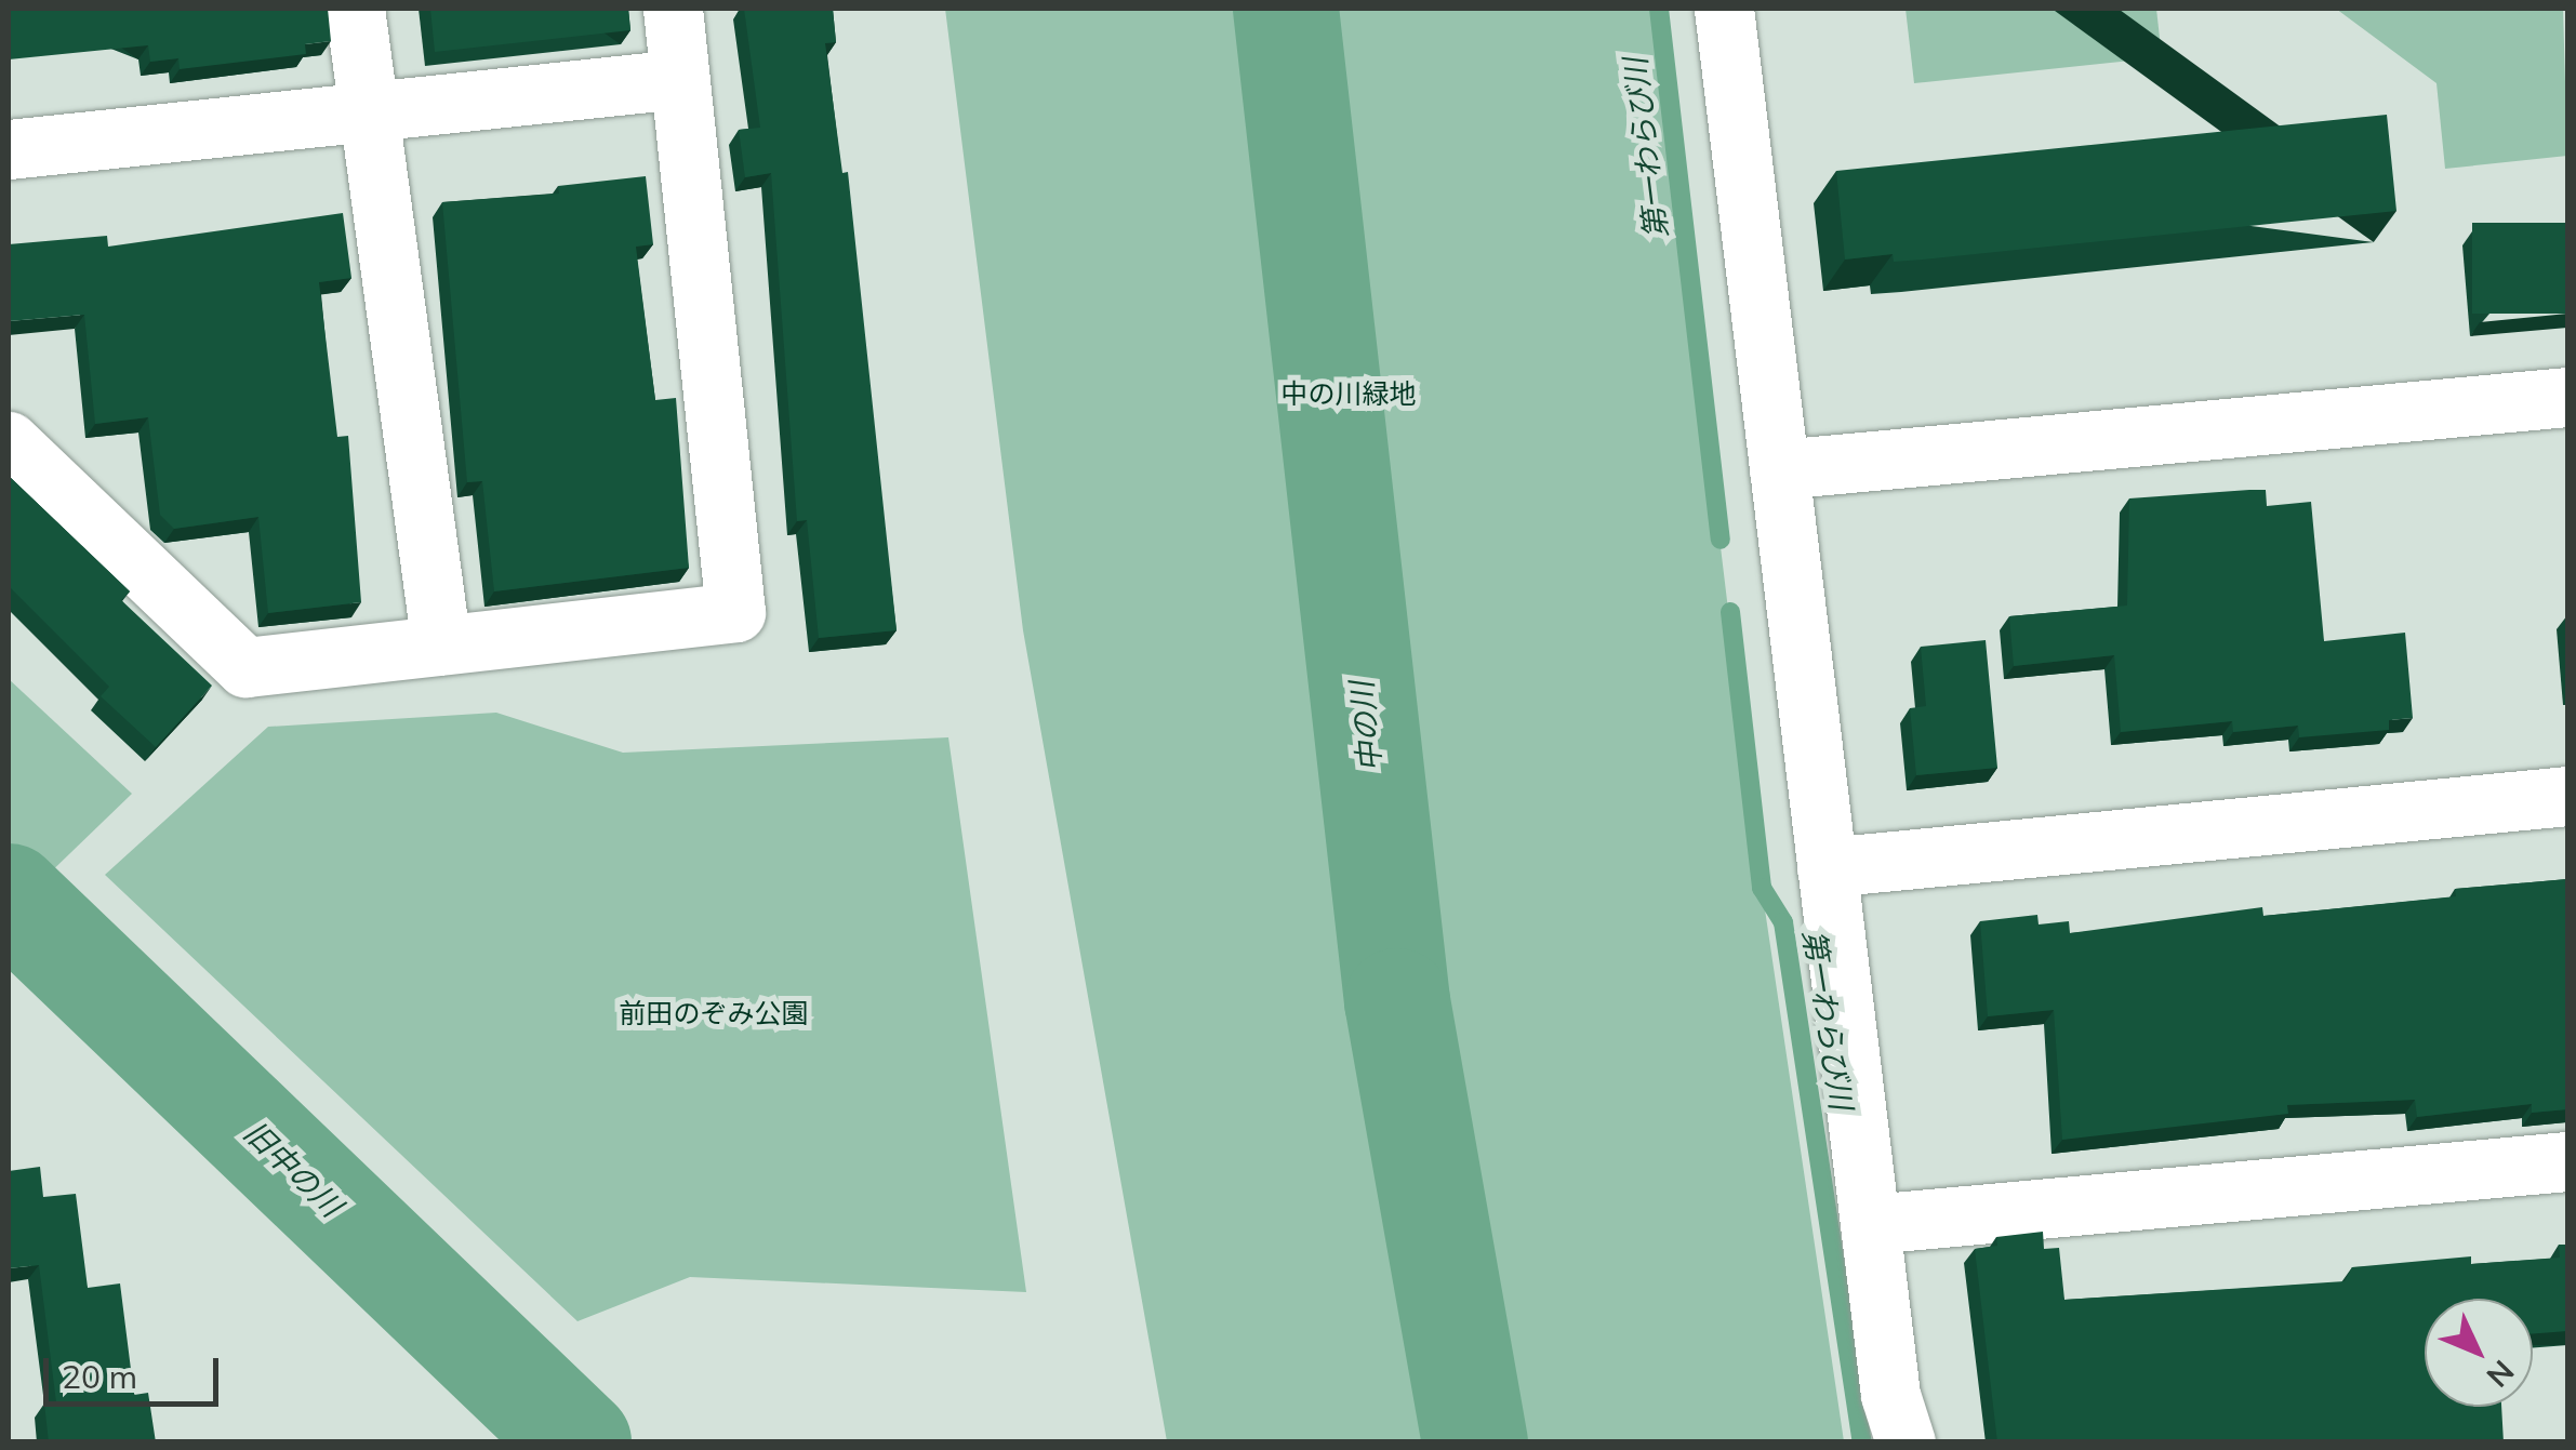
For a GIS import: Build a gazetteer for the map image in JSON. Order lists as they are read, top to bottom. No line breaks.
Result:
{"water":["第一わらび川","中の川","旧中の川"],"parks":["中の川緑地","前田のぞみ公園"],"scale_bar":"20 m","north":"bottom right"}
